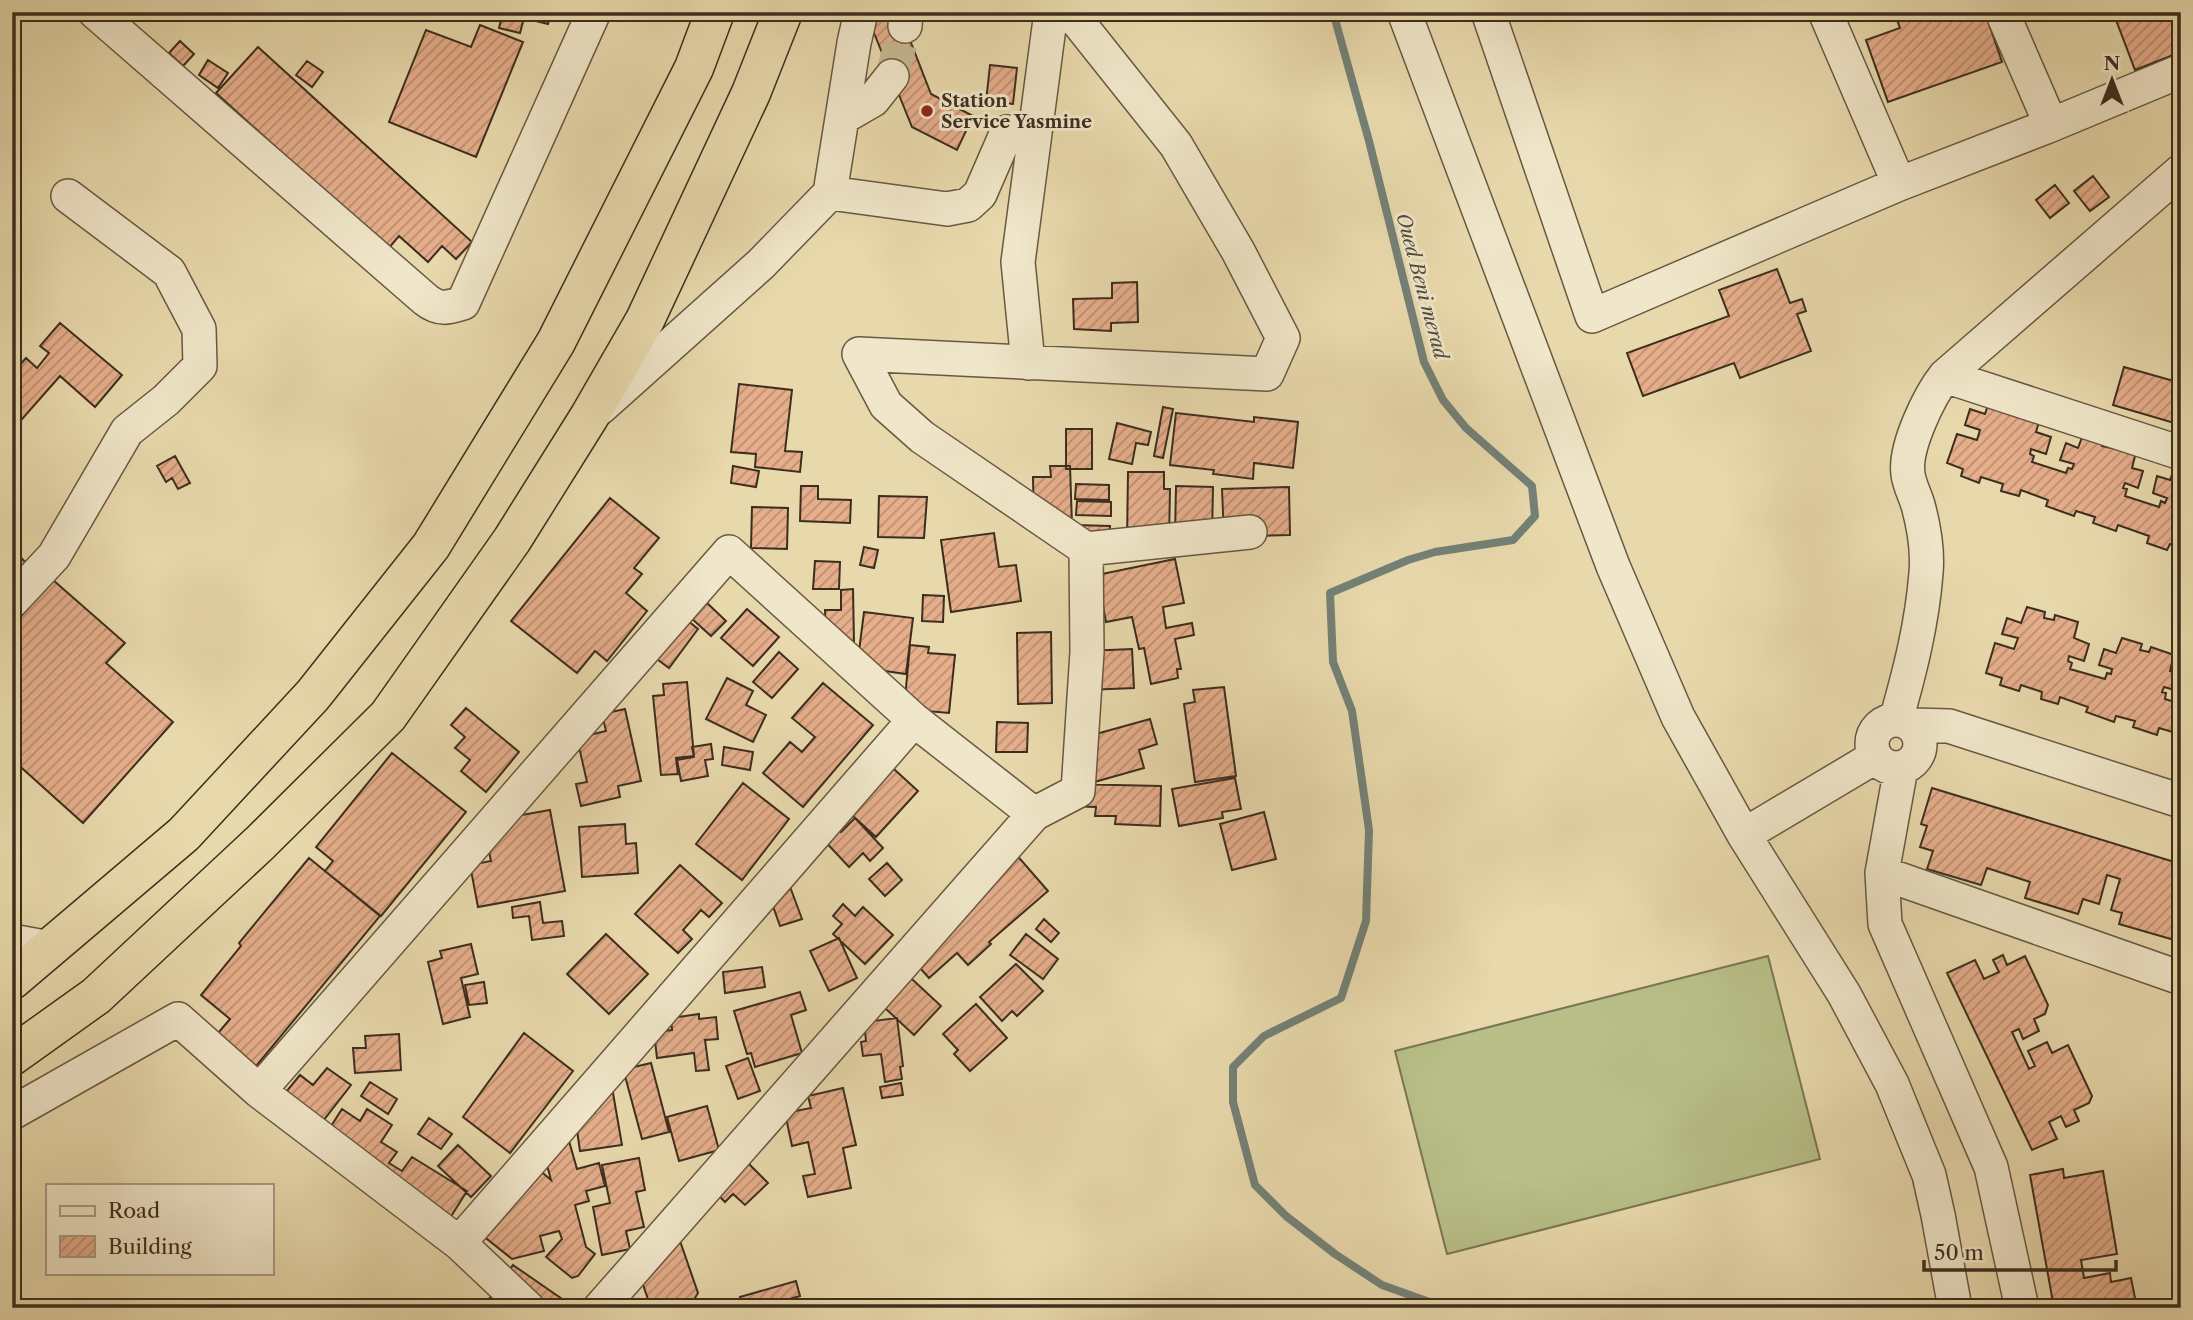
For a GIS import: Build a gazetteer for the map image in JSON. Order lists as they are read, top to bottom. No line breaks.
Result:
{"water":["Oued Beni merad"],"places":["Station Service Yasmine"],"legend":["Road","Building"],"scale_bar":"50 m","north":"top"}
